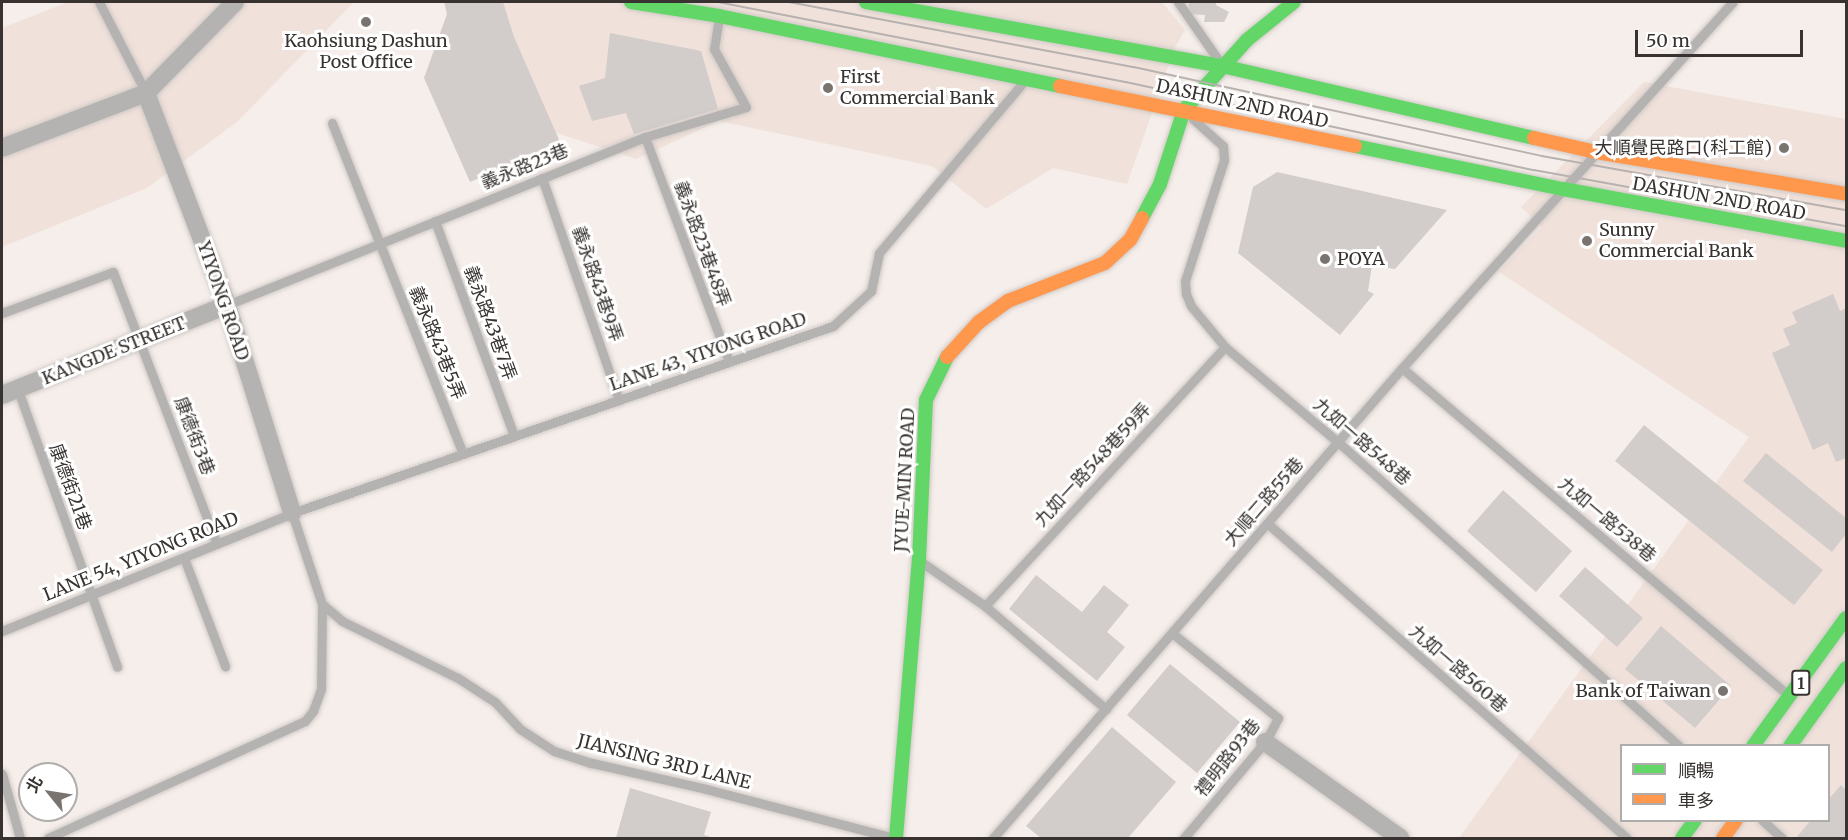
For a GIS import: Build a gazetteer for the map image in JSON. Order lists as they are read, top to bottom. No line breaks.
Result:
{"streets":{"street":["DASHUN 2ND ROAD","YIYONG ROAD","KANGDE STREET","JYUE-MIN ROAD","1"],"lane":["義永路23巷","義永路23巷48弄","義永路43巷9弄","義永路43巷7弄","義永路43巷5弄","LANE 43, YIYONG ROAD","康德街3巷","九如一路548巷","九如一路548巷59弄","康德街21巷","大順二路55巷","九如一路538巷","LANE 54, YIYONG ROAD","九如一路560巷","禮明路93巷","JIANSING 3RD LANE"]},"crossings":[["DASHUN 2ND ROAD","義永路23巷"],["DASHUN 2ND ROAD","LANE 43, YIYONG ROAD"],["DASHUN 2ND ROAD","九如一路548巷"],["DASHUN 2ND ROAD","JYUE-MIN ROAD"],["DASHUN 2ND ROAD","大順二路55巷"],["義永路23巷","義永路23巷48弄"],["義永路23巷","義永路43巷9弄"],["義永路23巷","YIYONG ROAD"],["義永路23巷","義永路43巷7弄"],["義永路23巷","義永路43巷5弄"],["義永路23巷","KANGDE STREET"],["義永路23巷48弄","LANE 43, YIYONG ROAD"],["義永路43巷9弄","LANE 43, YIYONG ROAD"],["YIYONG ROAD","KANGDE STREET"],["YIYONG ROAD","LANE 43, YIYONG ROAD"],["YIYONG ROAD","LANE 54, YIYONG ROAD"],["義永路43巷7弄","LANE 43, YIYONG ROAD"],["義永路43巷5弄","LANE 43, YIYONG ROAD"],["KANGDE STREET","康德街3巷"],["KANGDE STREET","康德街21巷"],["LANE 43, YIYONG ROAD","LANE 54, YIYONG ROAD"],["康德街3巷","LANE 54, YIYONG ROAD"],["九如一路548巷","九如一路548巷59弄"],["九如一路548巷","JYUE-MIN ROAD"],["九如一路548巷","大順二路55巷"],["JYUE-MIN ROAD","JIANSING 3RD LANE"],["康德街21巷","LANE 54, YIYONG ROAD"],["大順二路55巷","九如一路538巷"],["大順二路55巷","九如一路560巷"],["大順二路55巷","禮明路93巷"],["九如一路538巷","1"]],"places":["Kaohsiung Dashun Post Office","First Commercial Bank","大順覺民路口(科工館)","Sunny Commercial Bank","POYA","Bank of Taiwan"],"legend":["順暢","車多"],"scale_bar":"50 m","north":"top left"}
